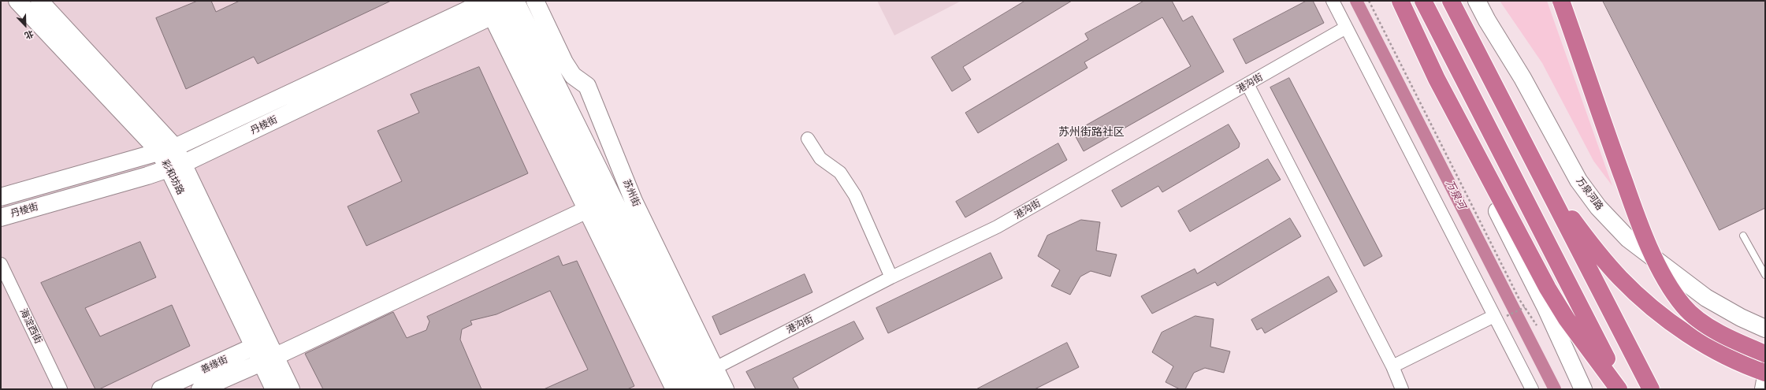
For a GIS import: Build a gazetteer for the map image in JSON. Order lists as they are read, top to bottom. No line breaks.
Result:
{"streets":{"street":["港沟街","丹棱街","彩和坊路","苏州街","万泉河路","海淀西街","善缘街"]},"crossings":[["港沟街","苏州街"],["丹棱街","彩和坊路"],["丹棱街","苏州街"],["彩和坊路","善缘街"],["苏州街","善缘街"]],"districts":["苏州街路社区"],"water":["万泉河"],"north":"bottom right"}
